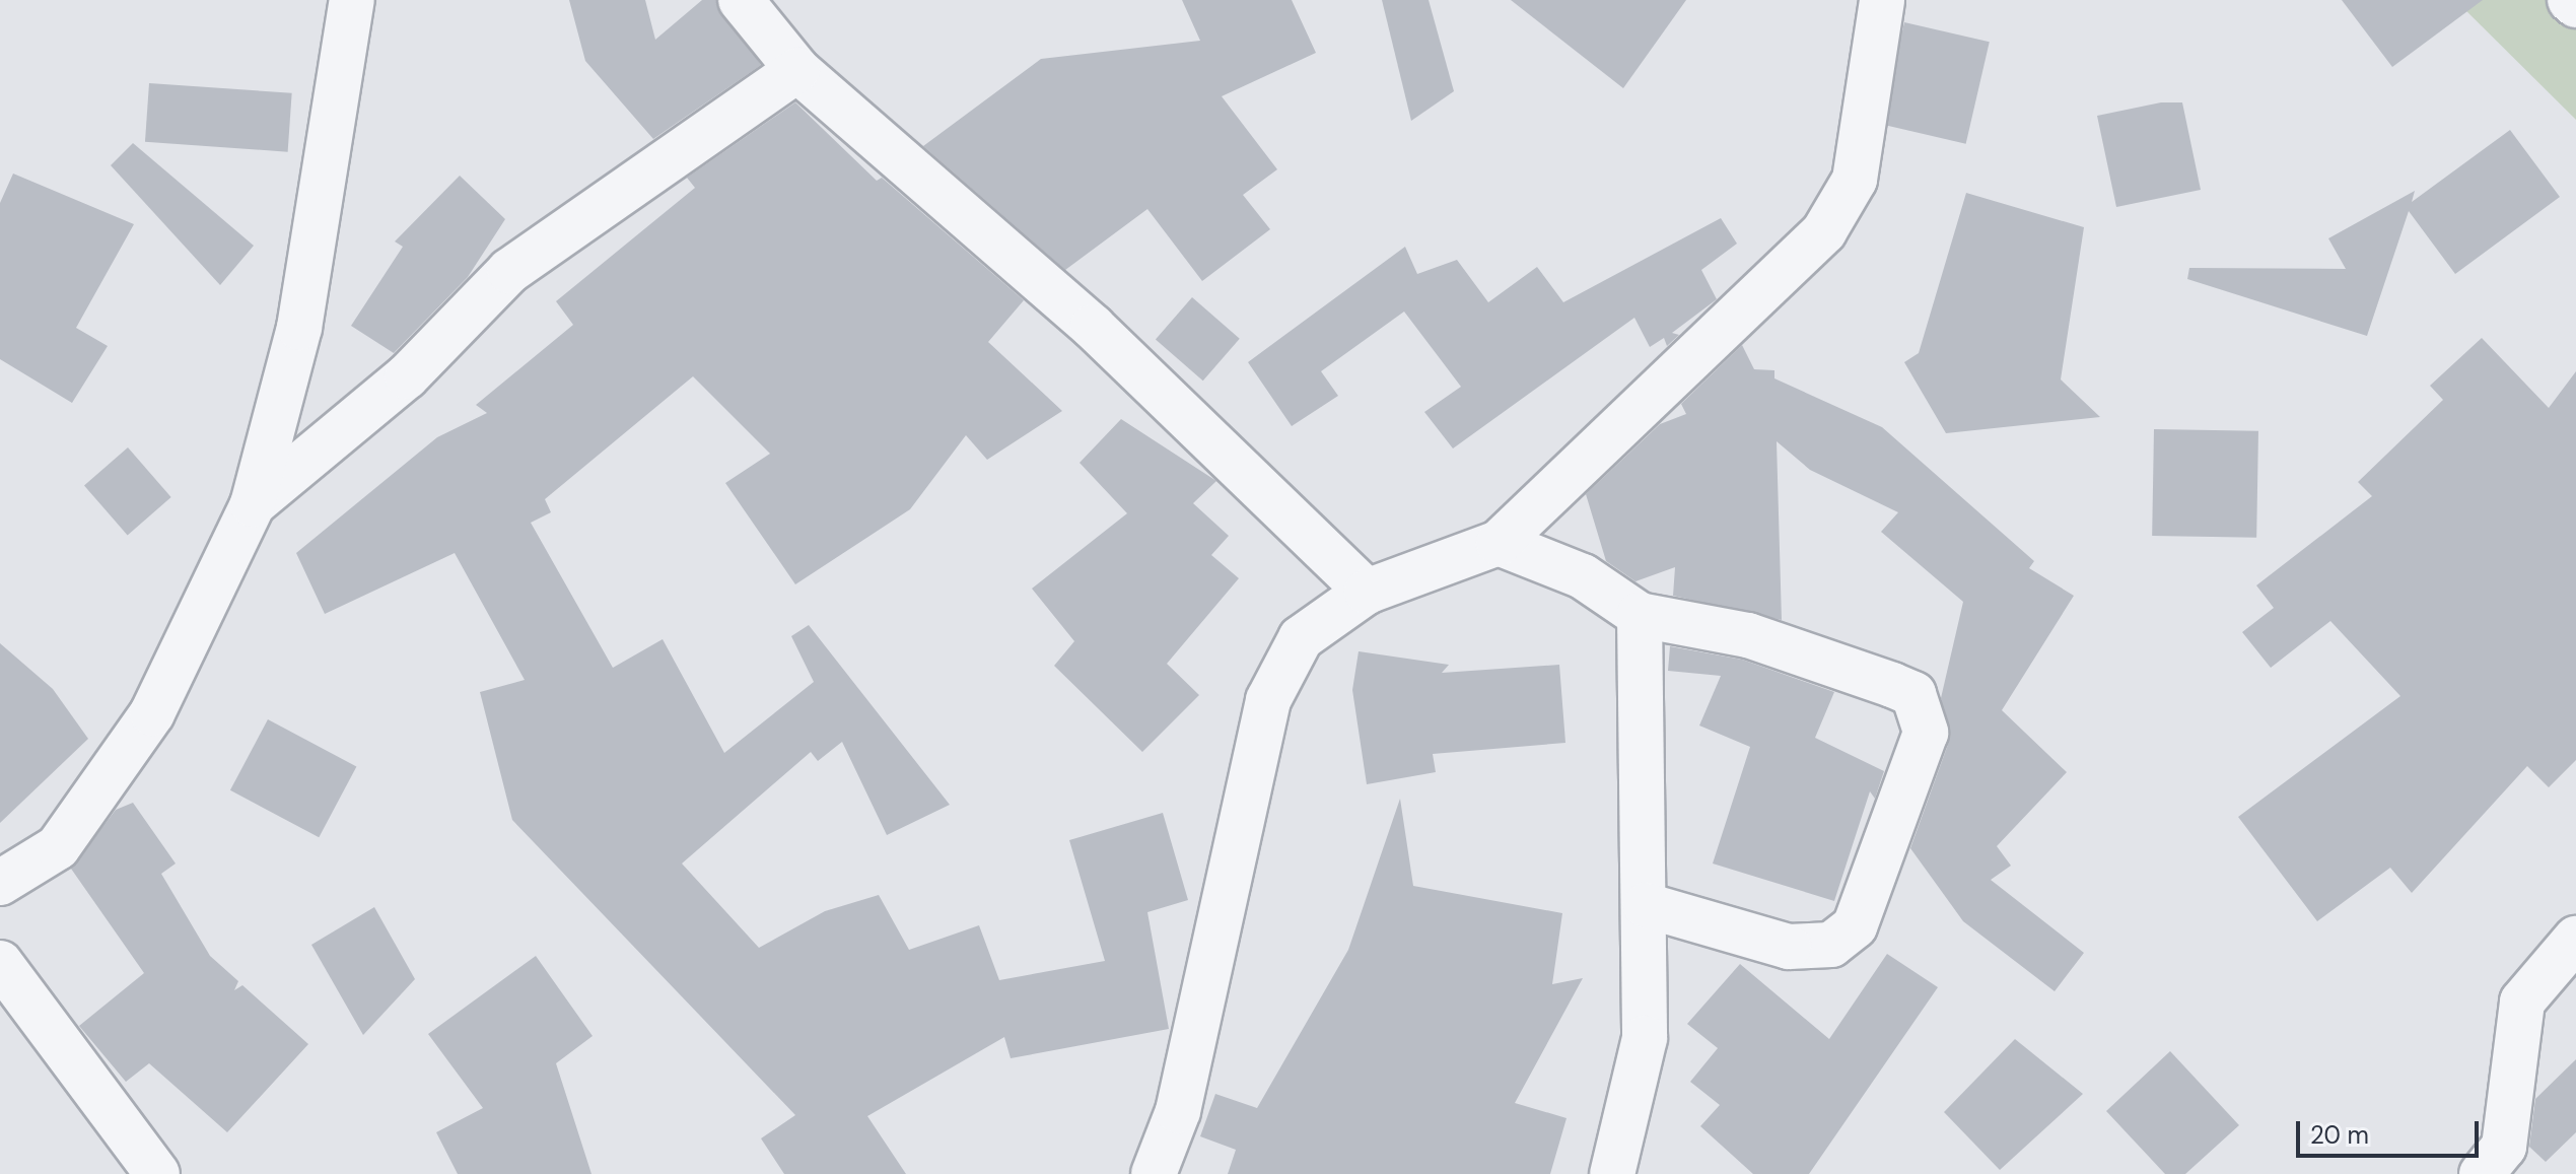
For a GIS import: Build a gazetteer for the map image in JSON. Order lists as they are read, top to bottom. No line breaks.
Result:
{"scale_bar":"20 m"}
